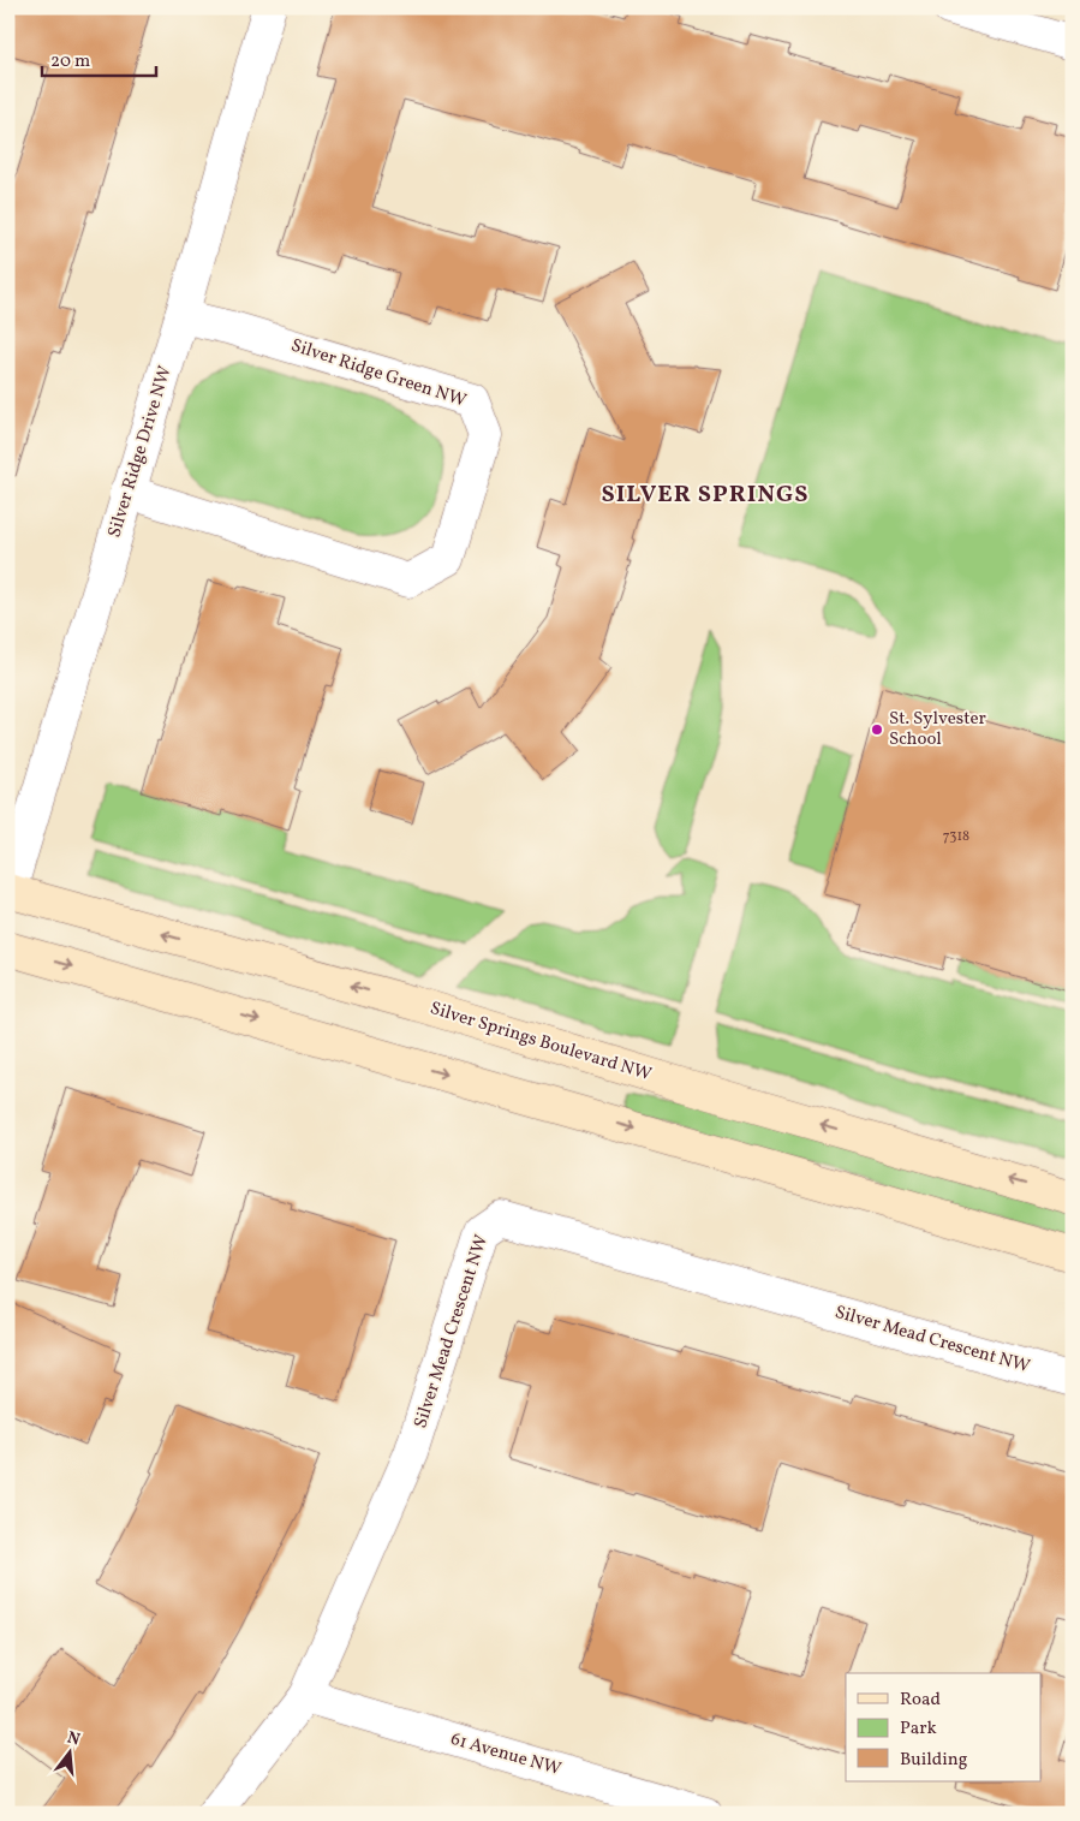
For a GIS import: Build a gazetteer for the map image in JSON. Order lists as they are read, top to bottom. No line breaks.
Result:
{"streets":{"street":["Silver Ridge Green NW","Silver Ridge Drive NW","Silver Springs Boulevard NW","Silver Mead Crescent NW","61 Avenue NW"]},"crossings":[["Silver Ridge Green NW","Silver Ridge Drive NW"],["Silver Ridge Drive NW","Silver Springs Boulevard NW"],["Silver Mead Crescent NW","61 Avenue NW"]],"districts":["SILVER SPRINGS"],"places":["St. Sylvester School"],"house_numbers":["7318"],"legend":["Road","Park","Building"],"scale_bar":"20 m","north":"top"}
